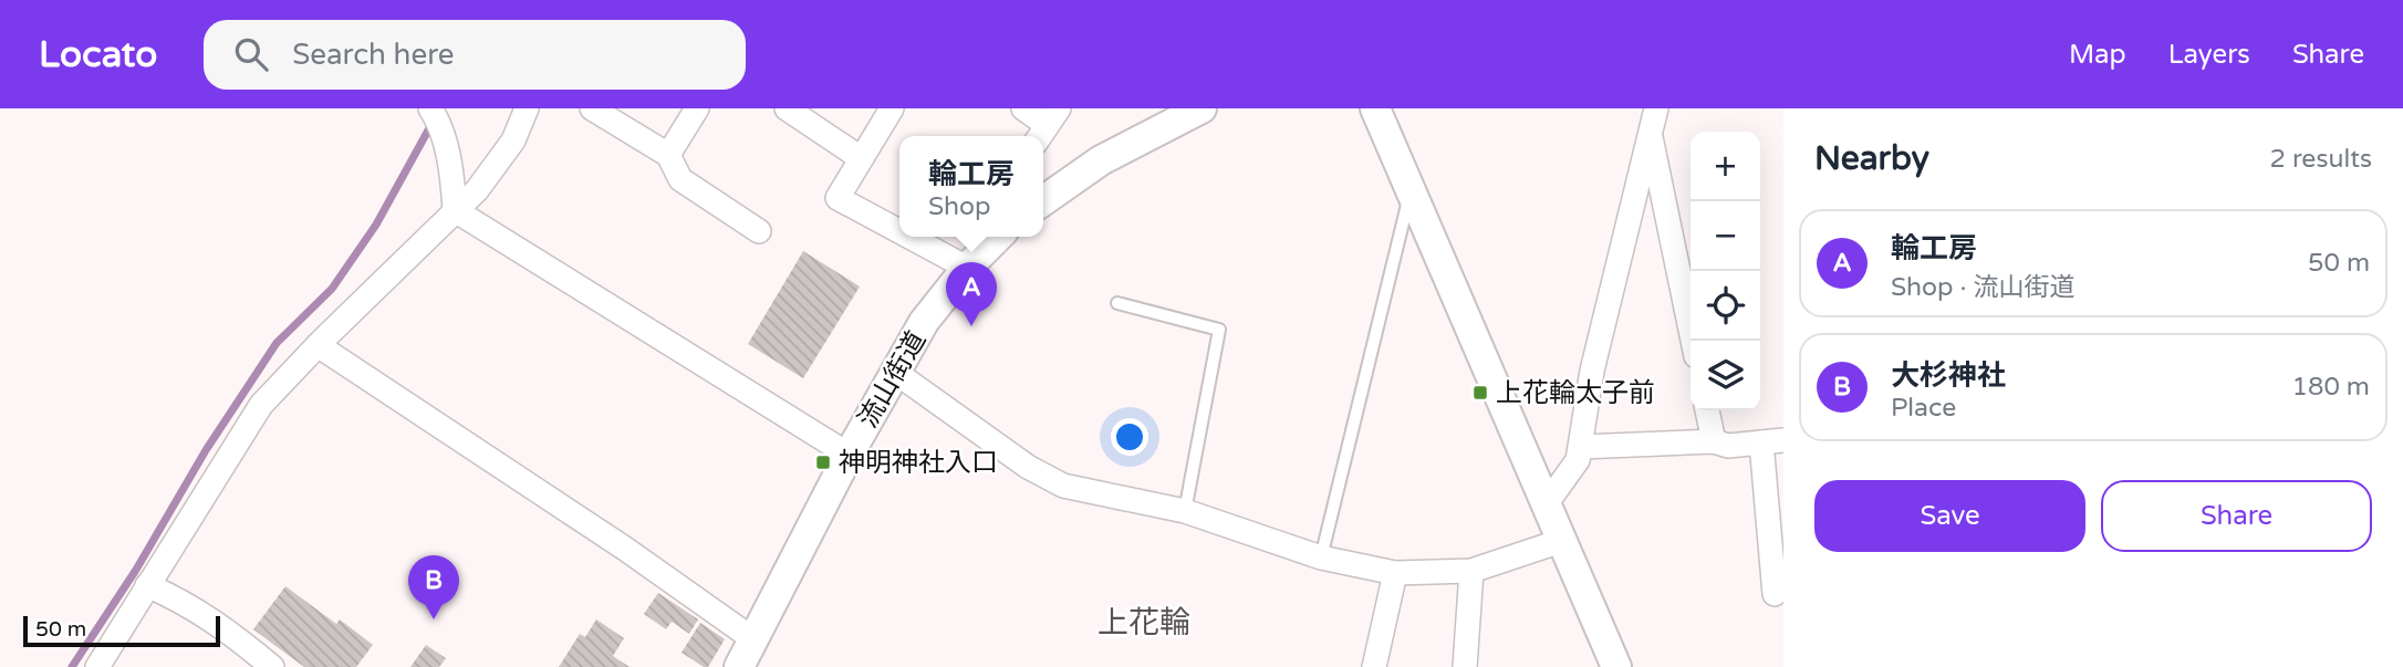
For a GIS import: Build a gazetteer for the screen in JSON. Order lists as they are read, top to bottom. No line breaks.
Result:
{"streets":{"street":["流山街道"]},"districts":["上花輪"],"places":{"transit":["上花輪太子前","神明神社入口"]},"scale_bar":"50 m","page":{"header":"Locato","search":"Search here","nav":["Map","Layers","Share"],"heading":["Nearby","2 results"],"map_buttons":["+","−"],"popup":["輪工房","Shop"],"list":[{"mark":"A","name":"輪工房","note":"Shop · 流山街道","value":"50 m"},{"mark":"B","name":"大杉神社","note":"Place","value":"180 m"}],"pins":["A","B"],"buttons":["Save","Share"],"scale":"50 m"}}
